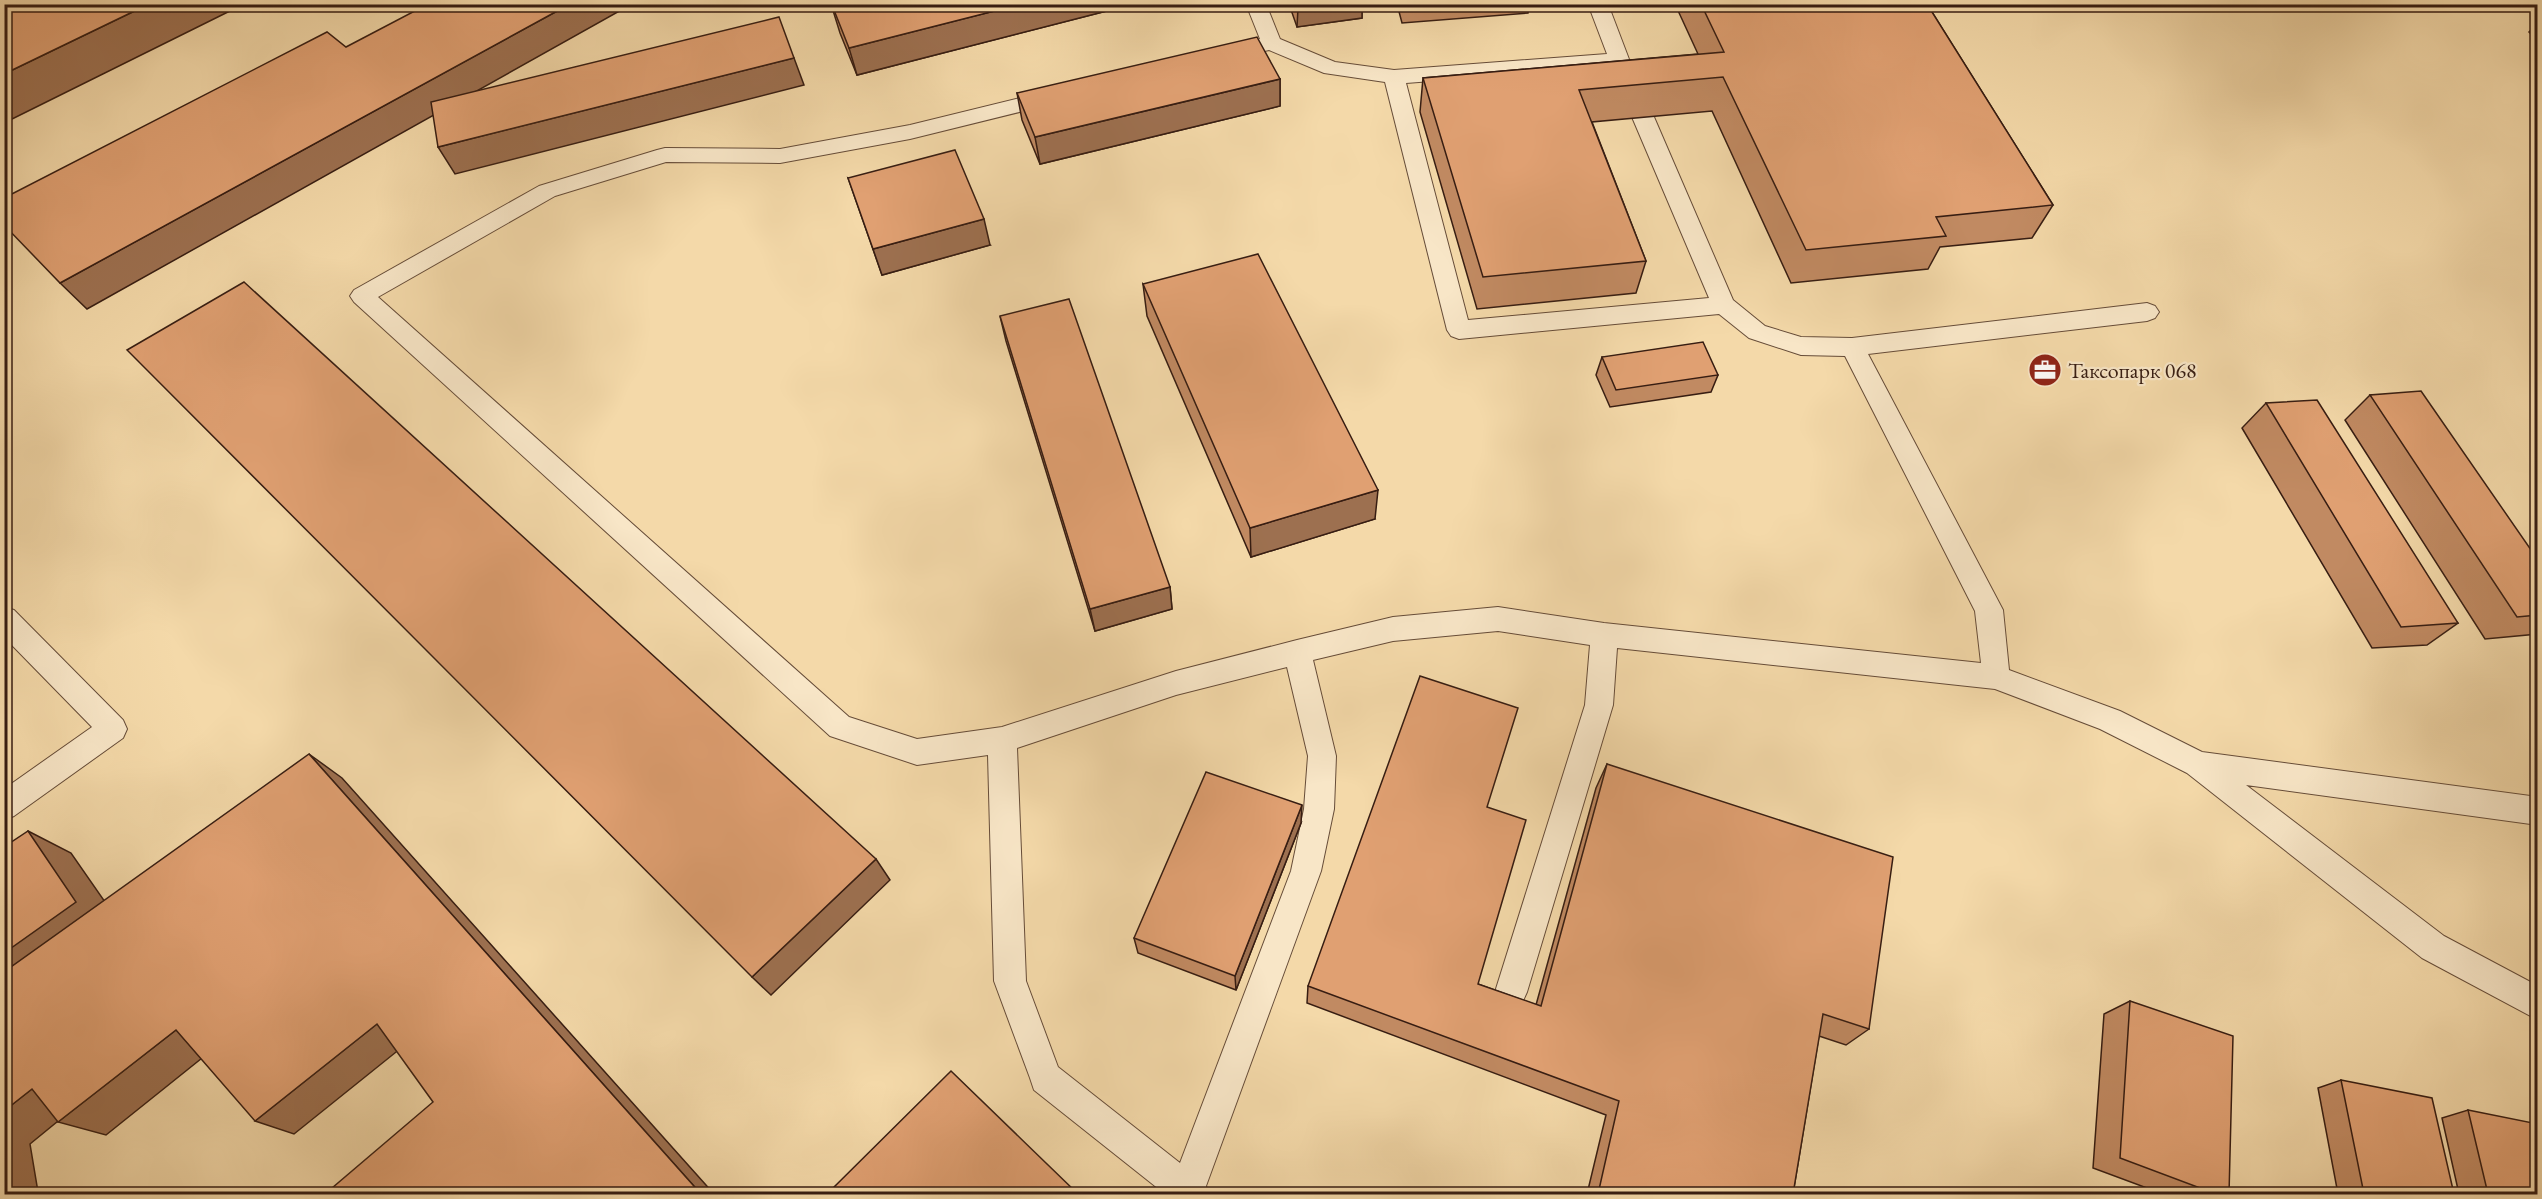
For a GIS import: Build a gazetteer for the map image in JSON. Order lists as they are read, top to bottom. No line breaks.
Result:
{"places":{"office":["Таксопарк 068"]}}
